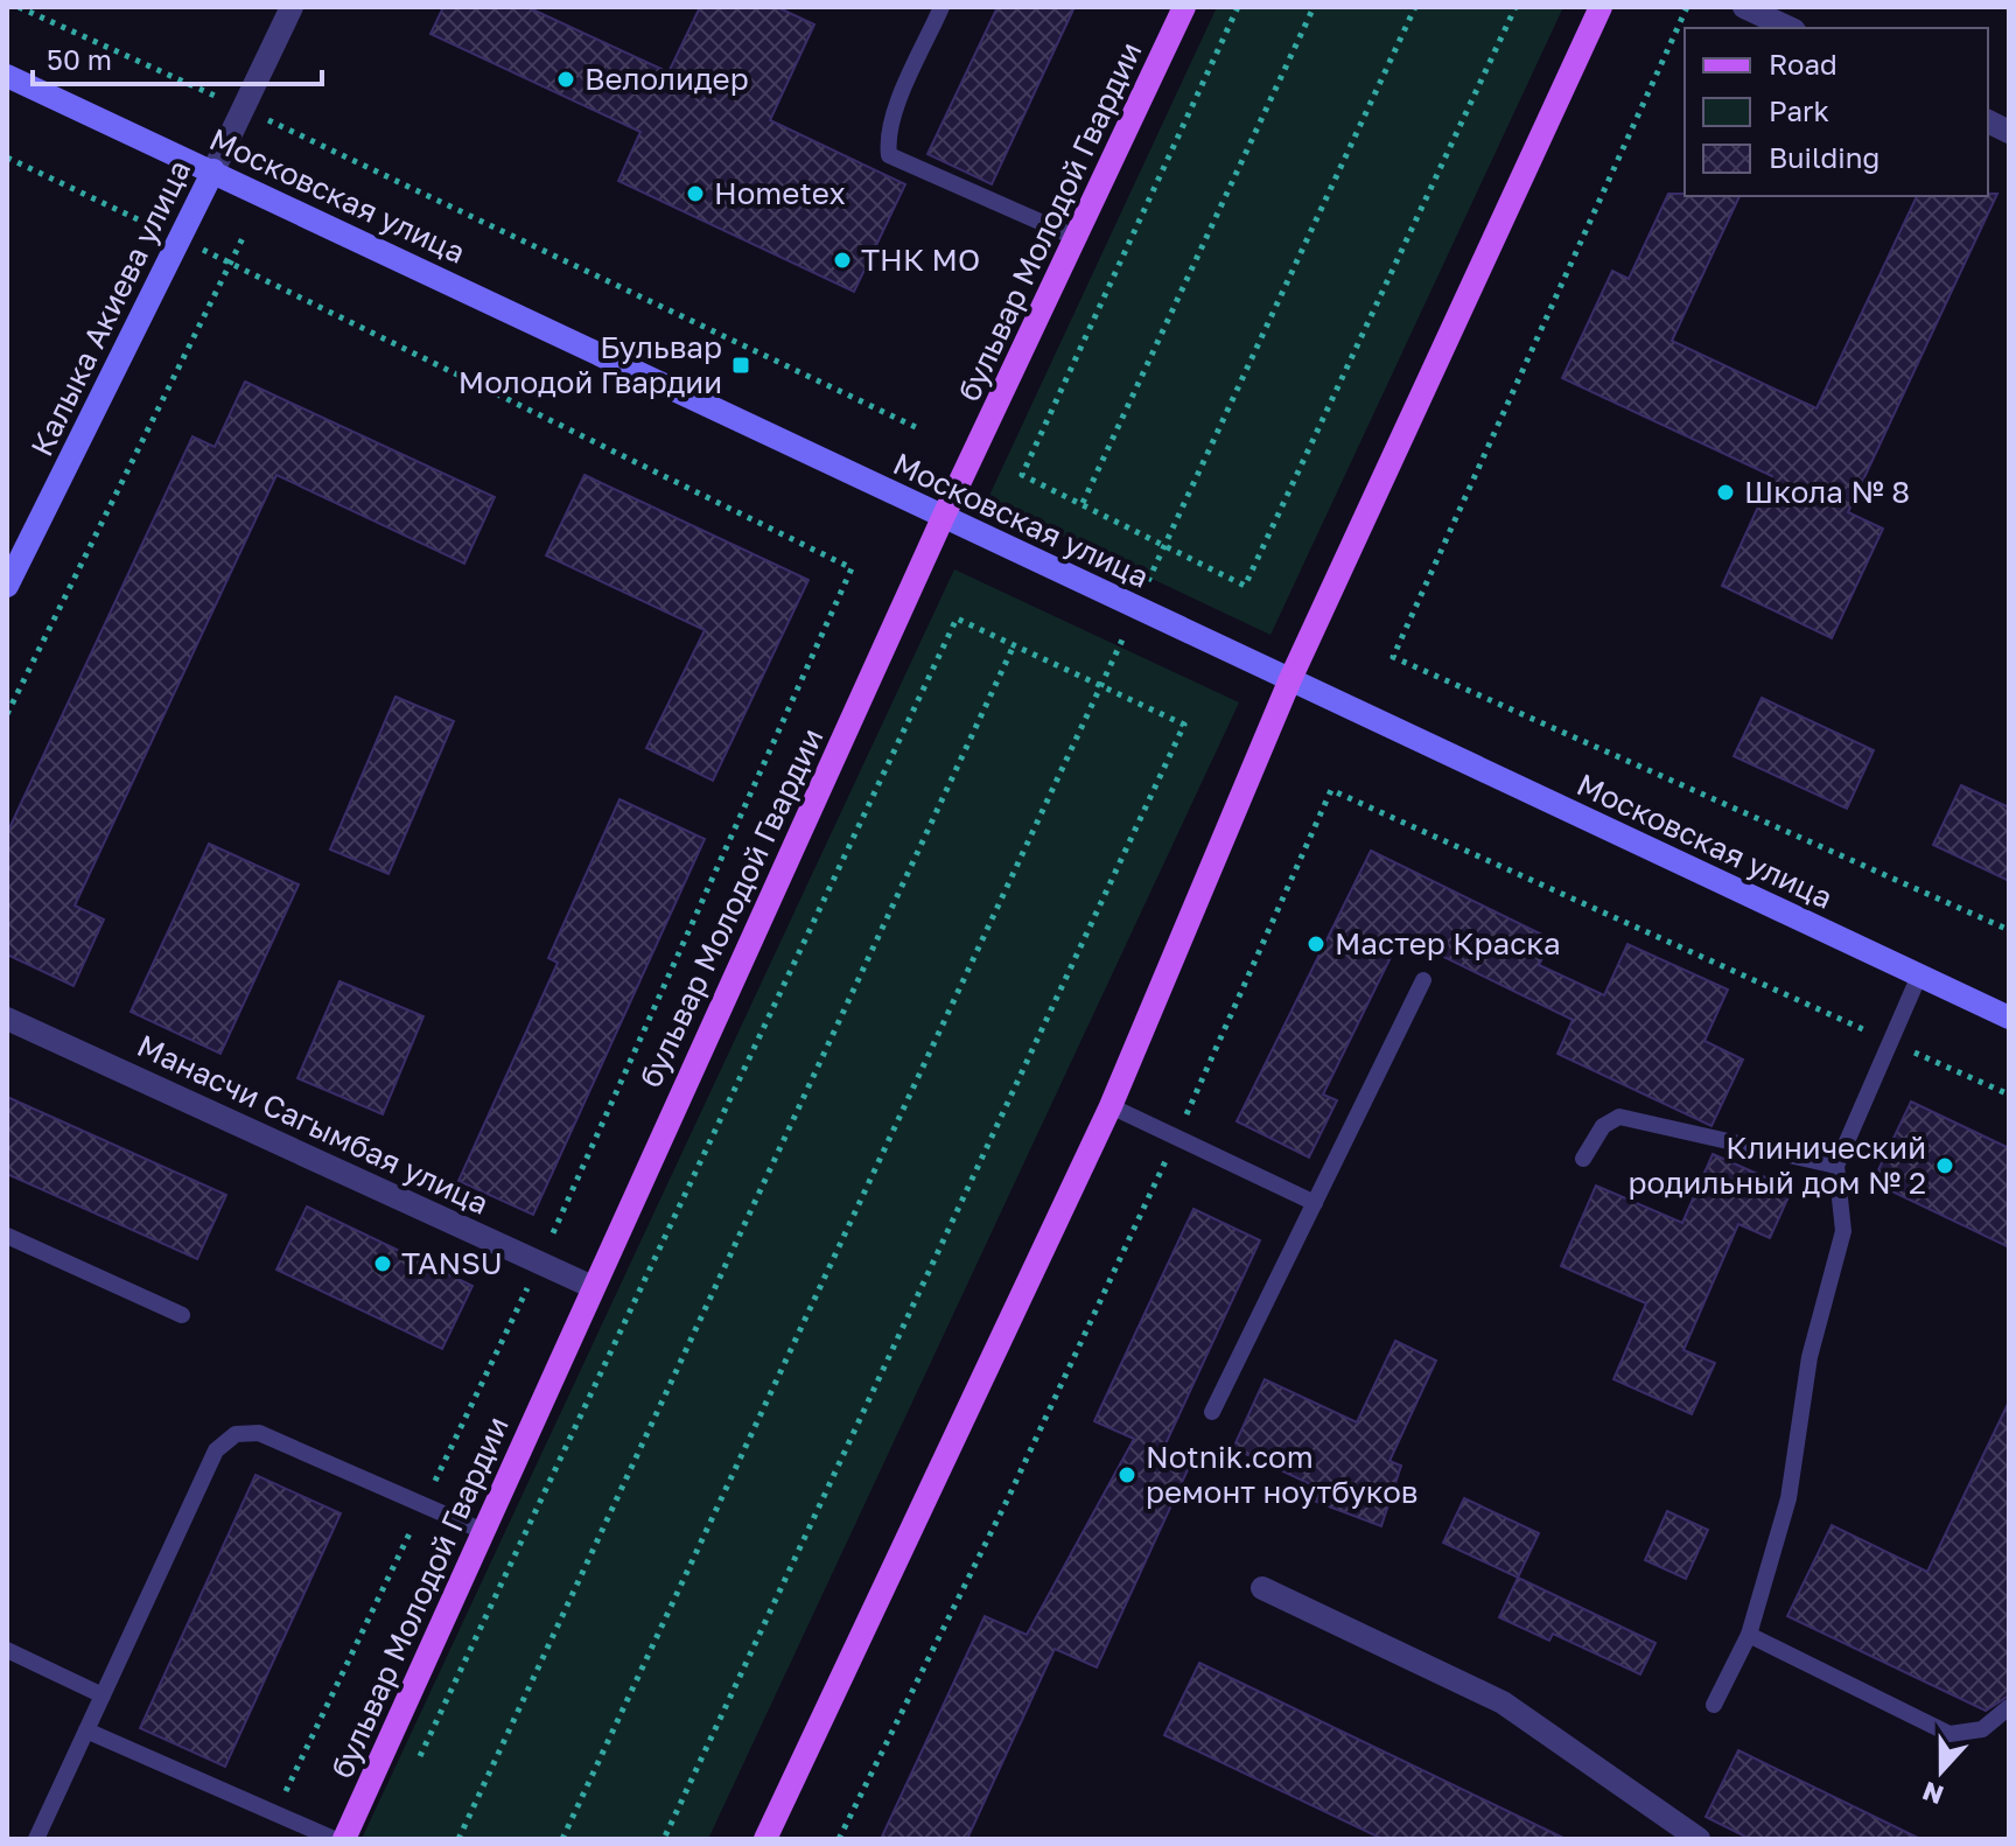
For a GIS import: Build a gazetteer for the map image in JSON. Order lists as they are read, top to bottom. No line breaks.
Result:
{"streets":{"main road":["Московская улица","бульвар Молодой Гвардии","Калыка Акиева улица"],"street":["Манасчи Сагымбая улица"]},"crossings":[["Московская улица","бульвар Молодой Гвардии"],["Московская улица","Калыка Акиева улица"],["бульвар Молодой Гвардии","Манасчи Сагымбая улица"]],"places":{"other":["Велолидер","Hometex","ТНК МО","Школа № 8","Мастер Краска","Клинический родильный дом № 2","TANSU","Notnik.com ремонт ноутбуков"],"transit":["Бульвар Молодой Гвардии"]},"legend":["Road","Park","Building"],"scale_bar":"50 m","north":"bottom"}
